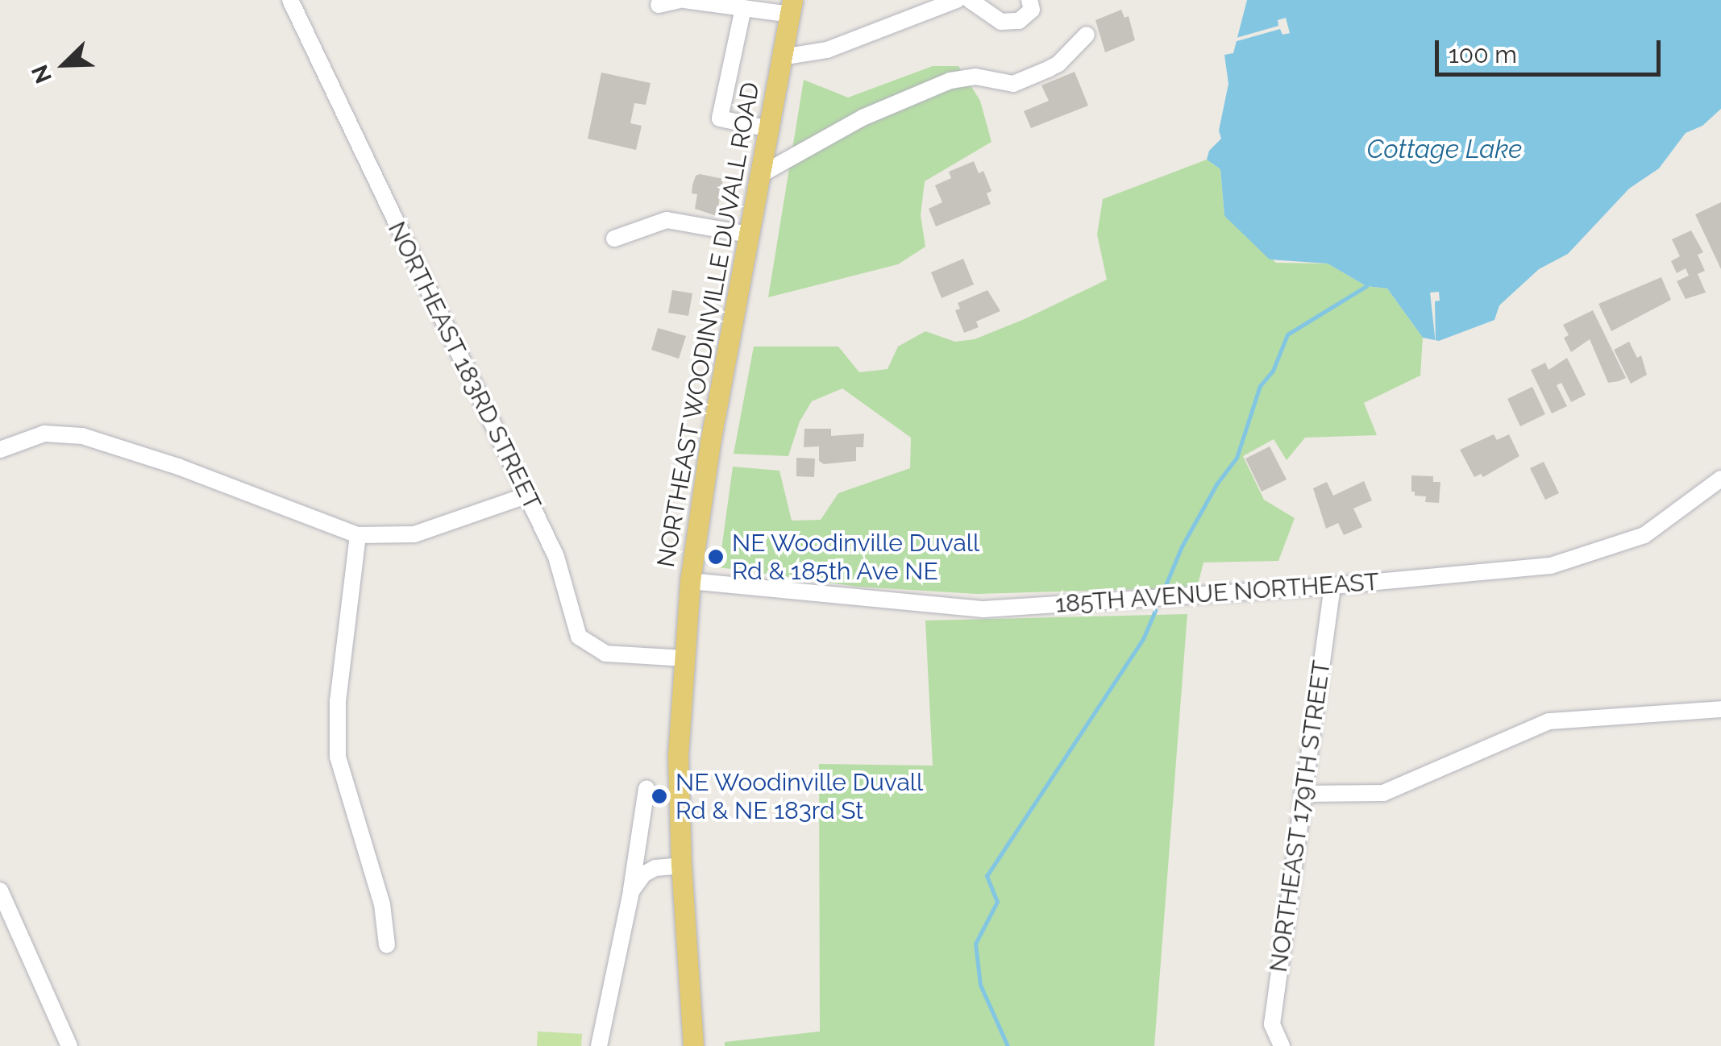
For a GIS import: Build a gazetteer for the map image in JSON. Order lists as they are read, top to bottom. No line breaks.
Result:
{"streets":{"main road":["NORTHEAST WOODINVILLE DUVALL ROAD"],"street":["NORTHEAST 183RD STREET","185TH AVENUE NORTHEAST","NORTHEAST 179TH STREET"]},"crossings":[["NORTHEAST WOODINVILLE DUVALL ROAD","NORTHEAST 183RD STREET"],["NORTHEAST WOODINVILLE DUVALL ROAD","185TH AVENUE NORTHEAST"],["185TH AVENUE NORTHEAST","NORTHEAST 179TH STREET"]],"water":["Cottage Lake"],"places":["NE Woodinville Duvall Rd & 185th Ave NE","NE Woodinville Duvall Rd & NE 183rd St"],"scale_bar":"100 m","north":"bottom left"}
